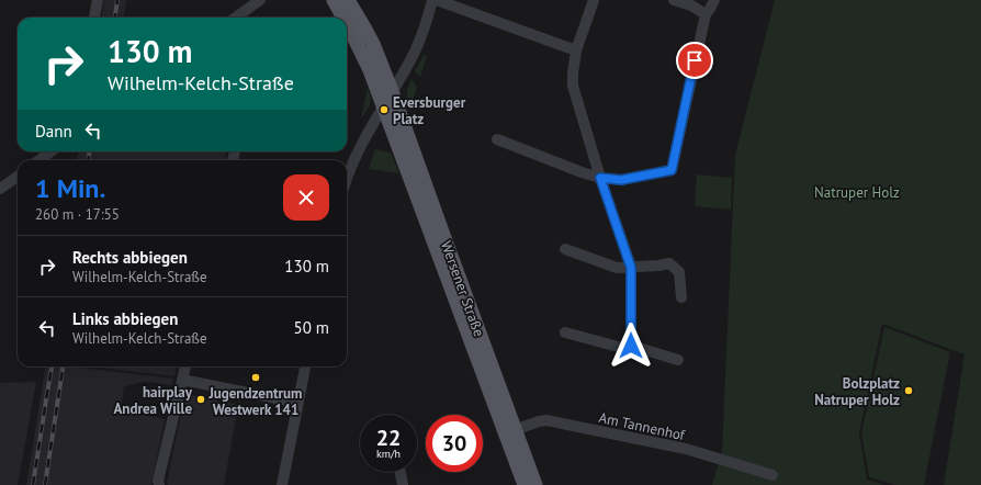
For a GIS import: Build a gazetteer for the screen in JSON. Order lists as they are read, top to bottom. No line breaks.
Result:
{"streets":{"main road":["Wersener Straße"],"street":["Am Tannenhof"]},"crossings":[["Wersener Straße","Am Tannenhof"]],"parks":["Natruper Holz"],"places":["Eversburger Platz","Jugendzentrum Westwerk 141","Bolzplatz Natruper Holz","hairplay Andrea Wille"],"page":{"turn":["130 m","Wilhelm-Kelch-Straße"],"then":"Dann","heading":["1 Min.","260 m · 17:55"],"list":[{"name":"Rechts abbiegen","note":"Wilhelm-Kelch-Straße","value":"130 m"},{"name":"Links abbiegen","note":"Wilhelm-Kelch-Straße","value":"50 m"}],"speed":"22 km/h","limit":"30"}}
